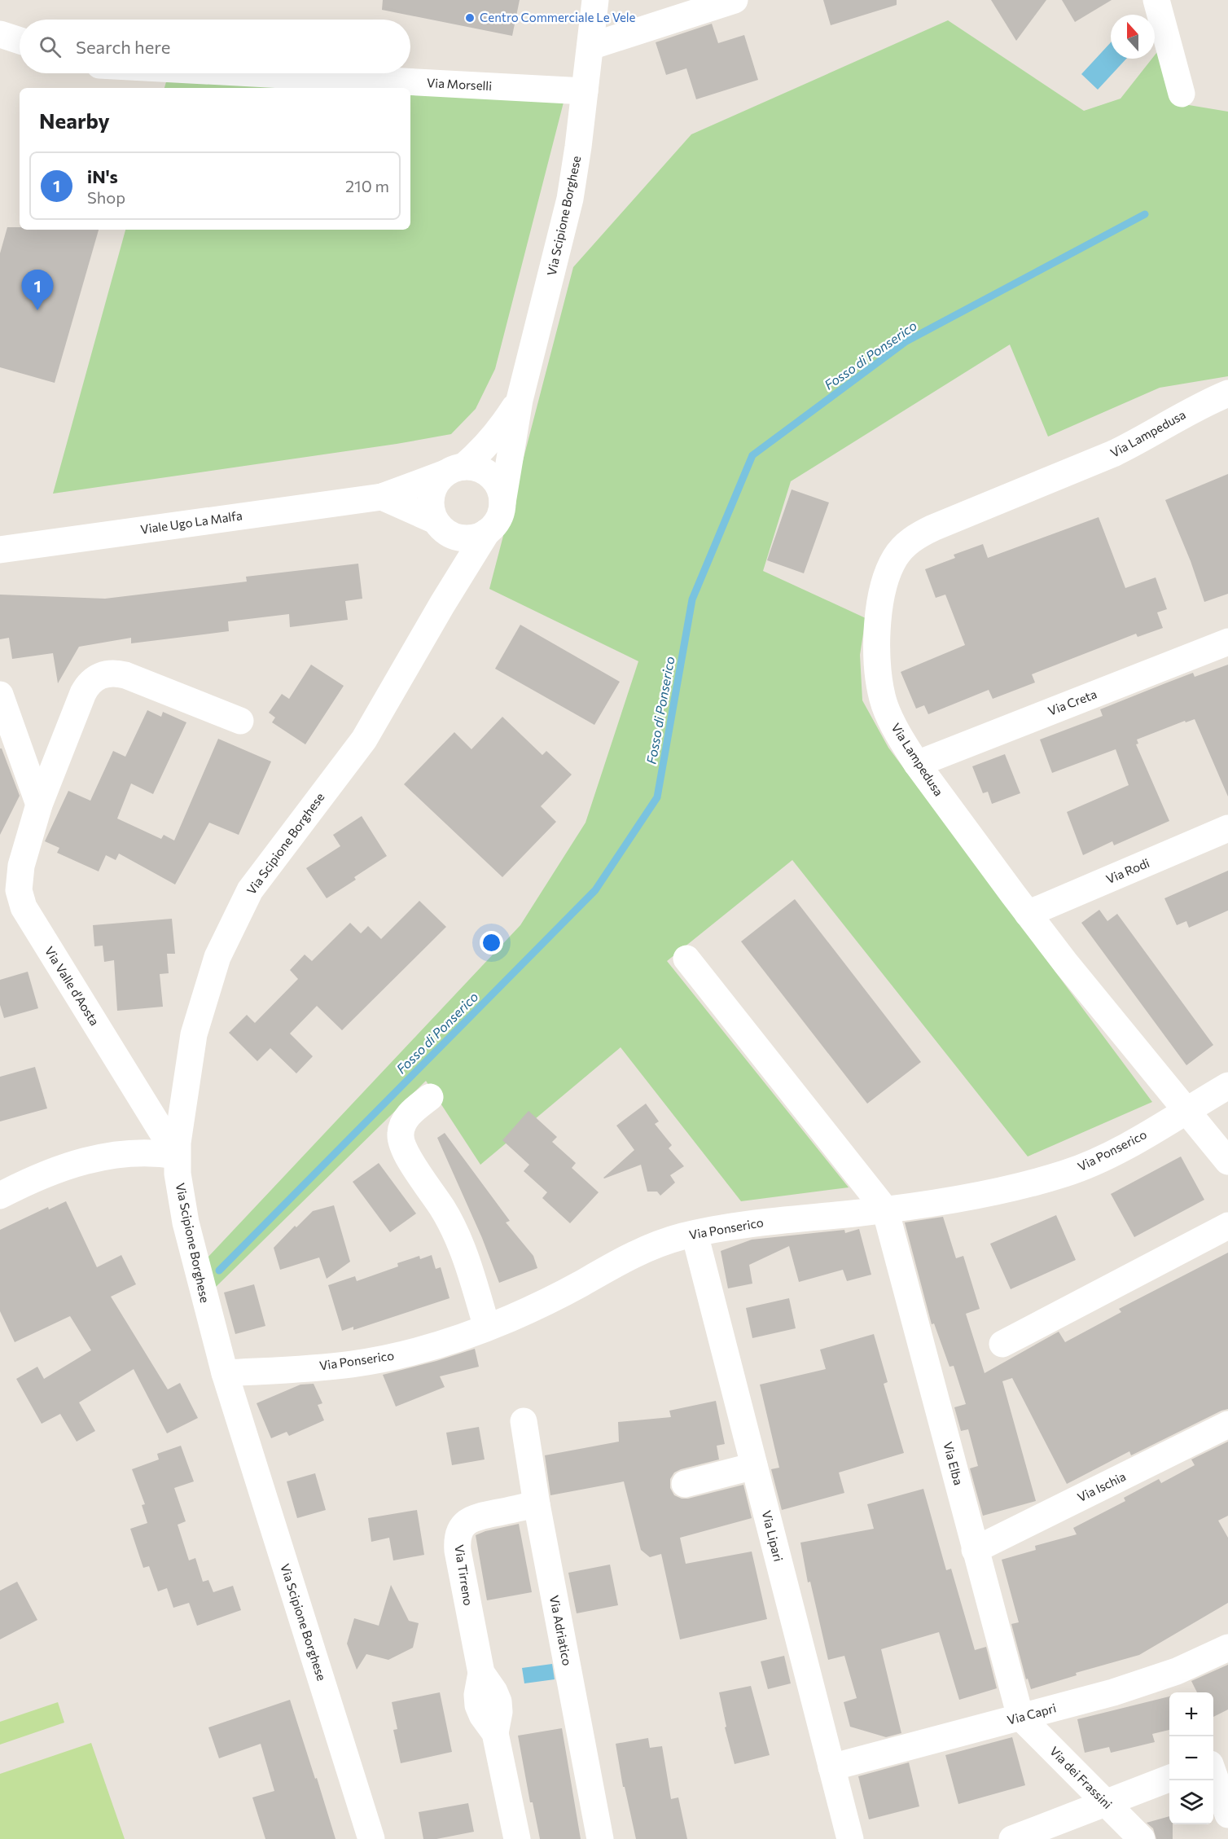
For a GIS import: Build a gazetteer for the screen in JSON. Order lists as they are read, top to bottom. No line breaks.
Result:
{"streets":{"street":["Via Morselli","Via Scipione Borghese","Via Lampedusa","Viale Ugo La Malfa","Via Creta","Via Rodi","Via Valle d'Aosta","Via Ponserico","Via Elba","Via Ischia","Via Lipari","Via Tirreno","Via Adriatico","Via Capri","Via dei Frassini"]},"crossings":[["Via Morselli","Via Scipione Borghese"],["Via Scipione Borghese","Viale Ugo La Malfa"],["Via Scipione Borghese","Via Valle d'Aosta"],["Via Scipione Borghese","Via Ponserico"],["Via Lampedusa","Via Creta"],["Via Lampedusa","Via Rodi"],["Via Lampedusa","Via Ponserico"],["Via Ponserico","Via Elba"],["Via Ponserico","Via Lipari"],["Via Elba","Via Ischia"],["Via Elba","Via Capri"],["Via Elba","Via dei Frassini"],["Via Lipari","Via Capri"],["Via Tirreno","Via Adriatico"],["Via Capri","Via dei Frassini"]],"water":["Fosso di Ponserico"],"places":["Centro Commerciale Le Vele"],"north":"top","page":{"search":"Search here","heading":"Nearby","list":[{"mark":"1","name":"iN's","note":"Shop","value":"210 m"}],"pins":"1","map_buttons":["+","−"]}}
